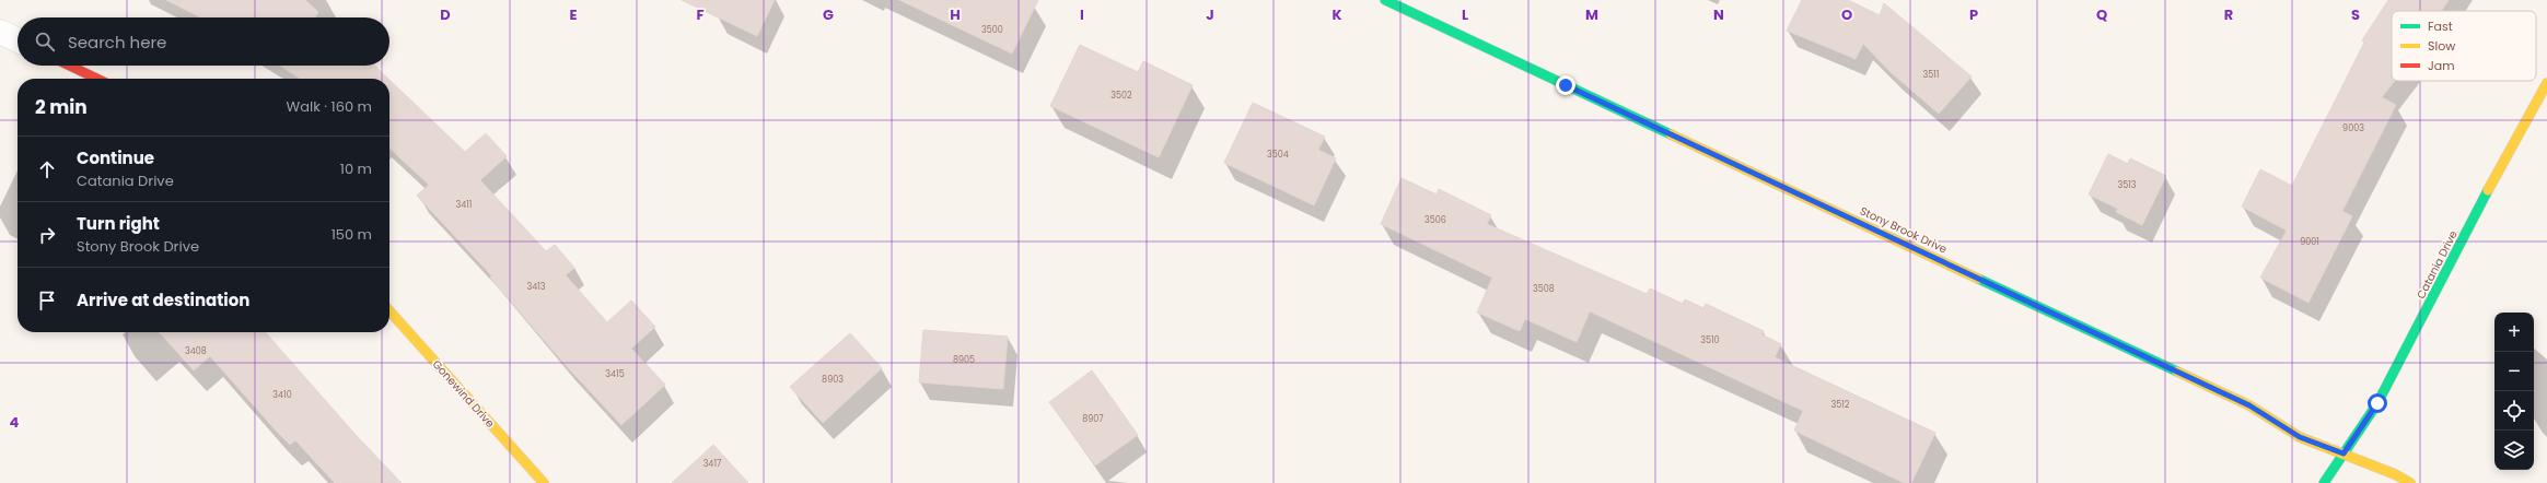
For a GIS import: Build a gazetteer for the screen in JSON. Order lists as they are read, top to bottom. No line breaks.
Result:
{"streets":{"street":["Stony Brook Drive","Catania Drive","Gonewind Drive"]},"crossings":[["Stony Brook Drive","Catania Drive"]],"house_numbers":["3500","3511","3502","9003","3504","3513","3411","3506","9001","3413","3508","3510","3408","8905","3415","8903","3410","3512","8907","3417"],"legend":["Fast","Slow","Jam"],"page":{"search":"Search here","heading":["2 min","Walk · 160 m"],"list":[["Continue","Catania Drive","10 m"],["Turn right","Stony Brook Drive","150 m"],"Arrive at destination"],"map_buttons":["+","−"]},"grid":{"columns":["D","E","F","G","H","I","J","K","L","M","N","O","P","Q","R","S"],"rows":["4"]}}
